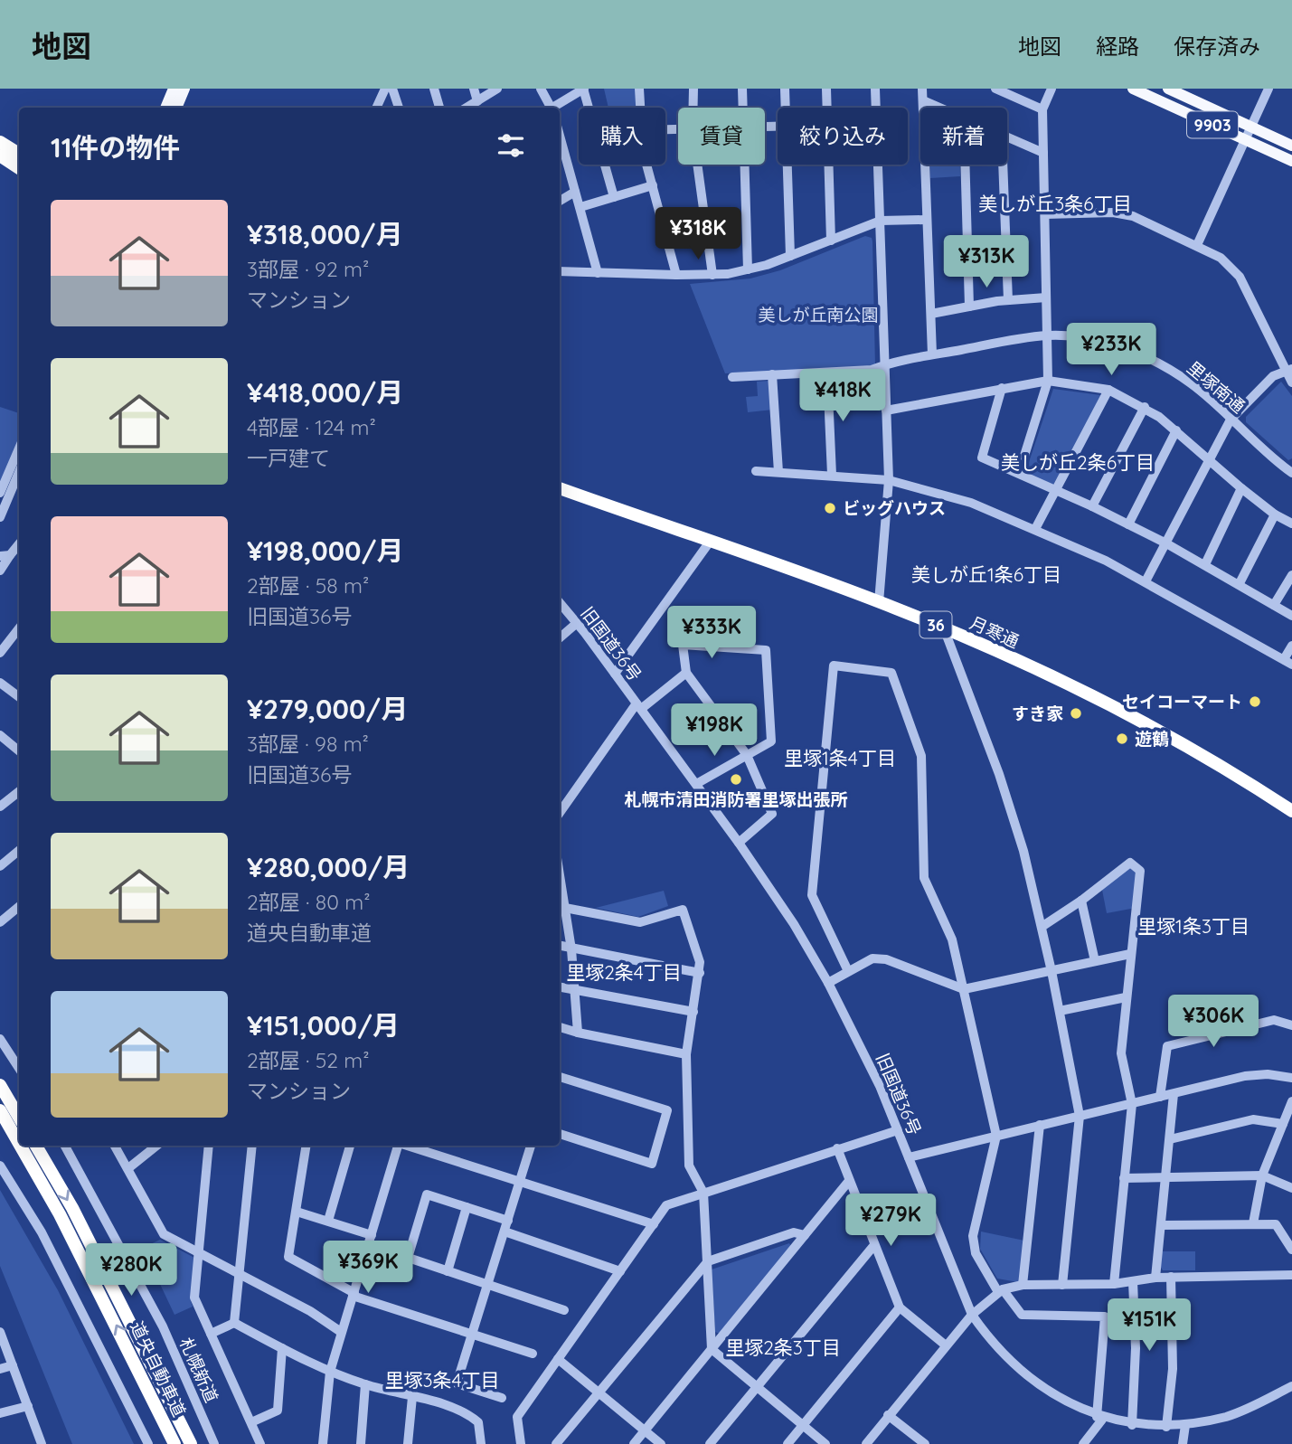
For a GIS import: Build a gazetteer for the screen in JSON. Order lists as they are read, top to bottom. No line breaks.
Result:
{"streets":{"highway":["36","月寒通","道央自動車道"],"main road":["9903"],"street":["里塚南通","旧国道36号","札幌新道"]},"districts":["美しが丘3条6丁目","美しが丘2条6丁目","美しが丘1条6丁目","里塚1条4丁目","里塚1条3丁目","里塚2条4丁目","里塚2条3丁目","里塚3条4丁目"],"parks":["美しが丘南公園"],"places":["ビッグハウス","セイコーマート","すき家","遊鶴","札幌市清田消防署里塚出張所"],"page":{"header":"地図","nav":["地図","経路","保存済み"],"chip":["購入","賃貸","絞り込み","新着"],"heading":"11件の物件","list":[{"name":"¥318,000/月","note":"3部屋 · 92 m² · マンション"},{"name":"¥418,000/月","note":"4部屋 · 124 m² · 一戸建て"},{"name":"¥198,000/月","note":"2部屋 · 58 m² · 旧国道36号"},{"name":"¥279,000/月","note":"3部屋 · 98 m² · 旧国道36号"},{"name":"¥280,000/月","note":"2部屋 · 80 m² · 道央自動車道"},{"name":"¥151,000/月","note":"2部屋 · 52 m² · マンション"}],"price":["¥318K","¥313K","¥233K","¥418K","¥333K","¥198K","¥306K","¥279K","¥369K","¥280K","¥151K"]}}
